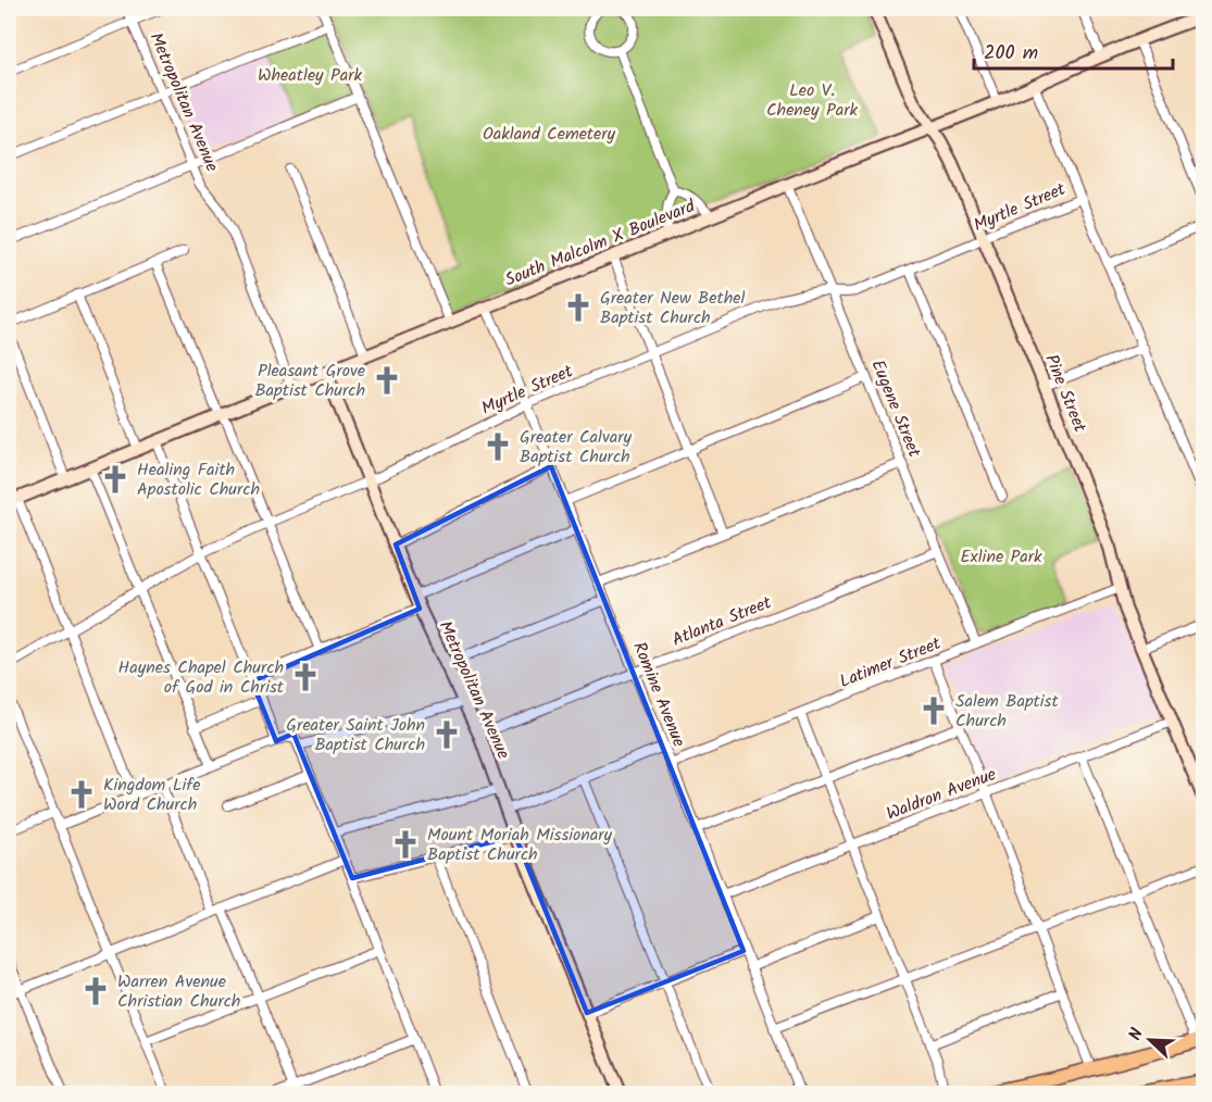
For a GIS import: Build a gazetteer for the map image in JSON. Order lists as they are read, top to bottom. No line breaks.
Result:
{"streets":{"street":["Metropolitan Avenue","Myrtle Street","South Malcolm X Boulevard","Pine Street","Eugene Street","Atlanta Street","Latimer Street","Romine Avenue","Waldron Avenue"]},"crossings":[["Metropolitan Avenue","Myrtle Street"],["Metropolitan Avenue","South Malcolm X Boulevard"],["Metropolitan Avenue","Atlanta Street"],["Myrtle Street","Pine Street"],["Myrtle Street","Eugene Street"],["Myrtle Street","Romine Avenue"],["South Malcolm X Boulevard","Pine Street"],["South Malcolm X Boulevard","Eugene Street"],["South Malcolm X Boulevard","Romine Avenue"],["Pine Street","Latimer Street"],["Pine Street","Waldron Avenue"],["Eugene Street","Atlanta Street"],["Eugene Street","Latimer Street"],["Atlanta Street","Romine Avenue"],["Latimer Street","Romine Avenue"],["Romine Avenue","Waldron Avenue"]],"parks":["Wheatley Park","Leo V. Cheney Park","Oakland Cemetery","Exline Park"],"places":{"church":["Greater New Bethel Baptist Church","Pleasant Grove Baptist Church","Greater Calvary Baptist Church","Healing Faith Apostolic Church","Haynes Chapel Church of God in Christ","Salem Baptist Church","Greater Saint John Baptist Church","Kingdom Life Word Church","Mount Moriah Missionary Baptist Church","Warren Avenue Christian Church"]},"scale_bar":"200 m","north":"top left"}
